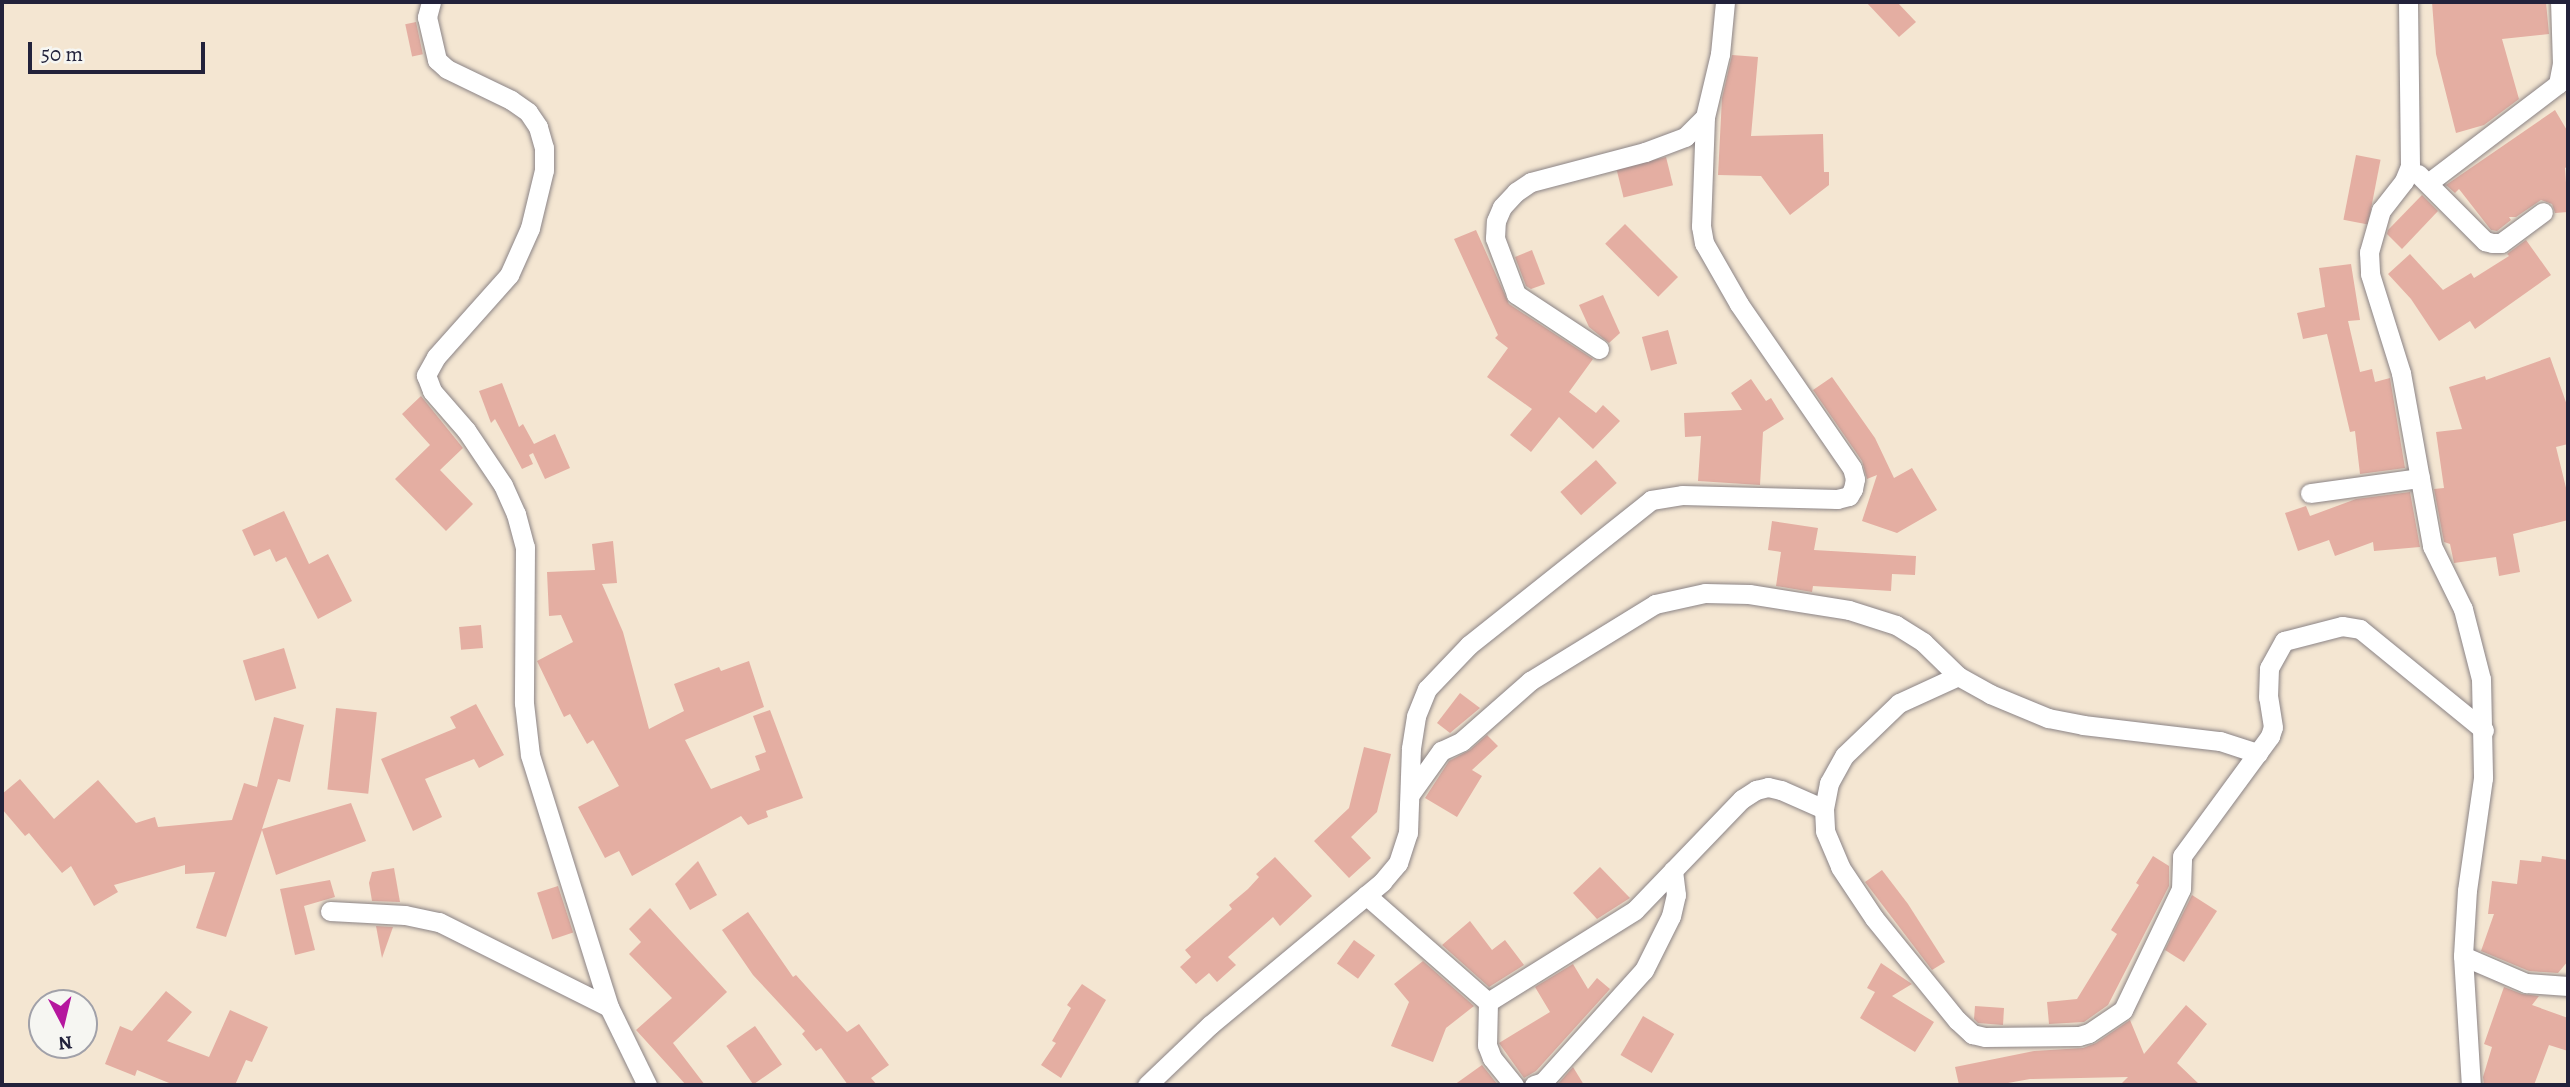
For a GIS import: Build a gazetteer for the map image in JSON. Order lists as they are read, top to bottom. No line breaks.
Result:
{"scale_bar":"50 m","north":"bottom"}
